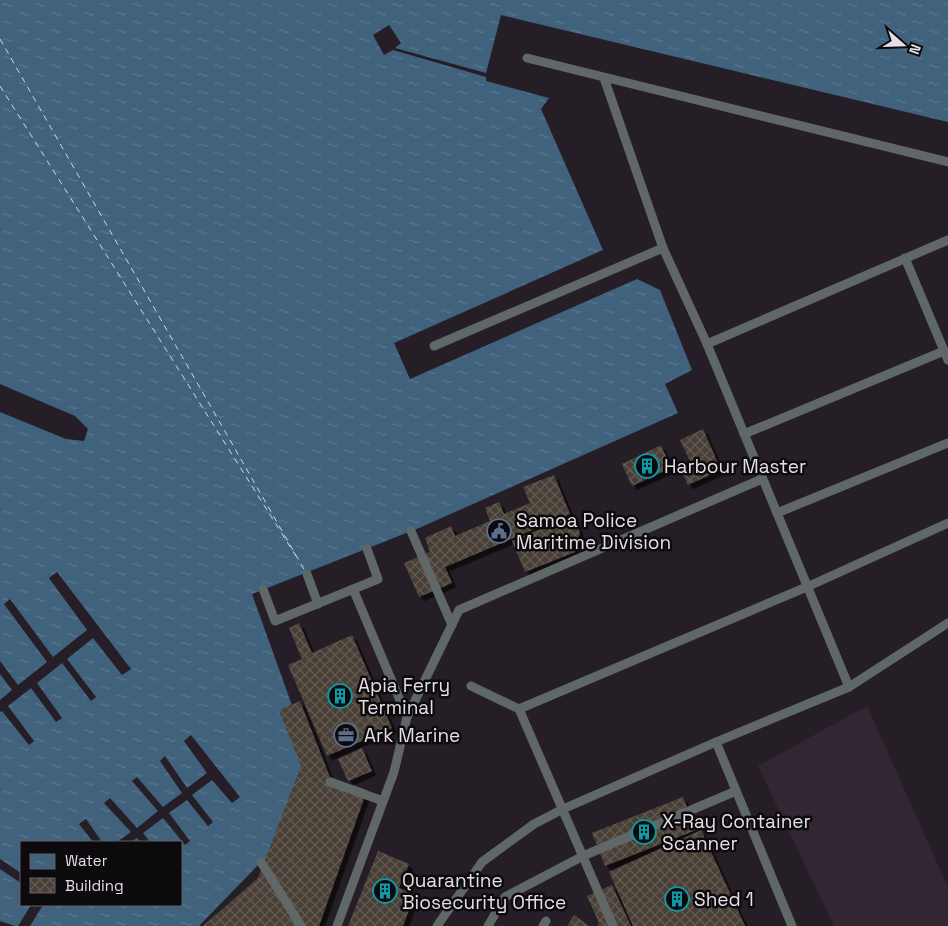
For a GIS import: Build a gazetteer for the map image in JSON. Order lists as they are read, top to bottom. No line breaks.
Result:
{"places":{"building":["Harbour Master","Apia Ferry Terminal","X-Ray Container Scanner","Quarantine Biosecurity Office","Shed 1"],"public building":["Samoa Police Maritime Division"],"office":["Ark Marine"]},"legend":["Water","Building"],"north":"right"}
